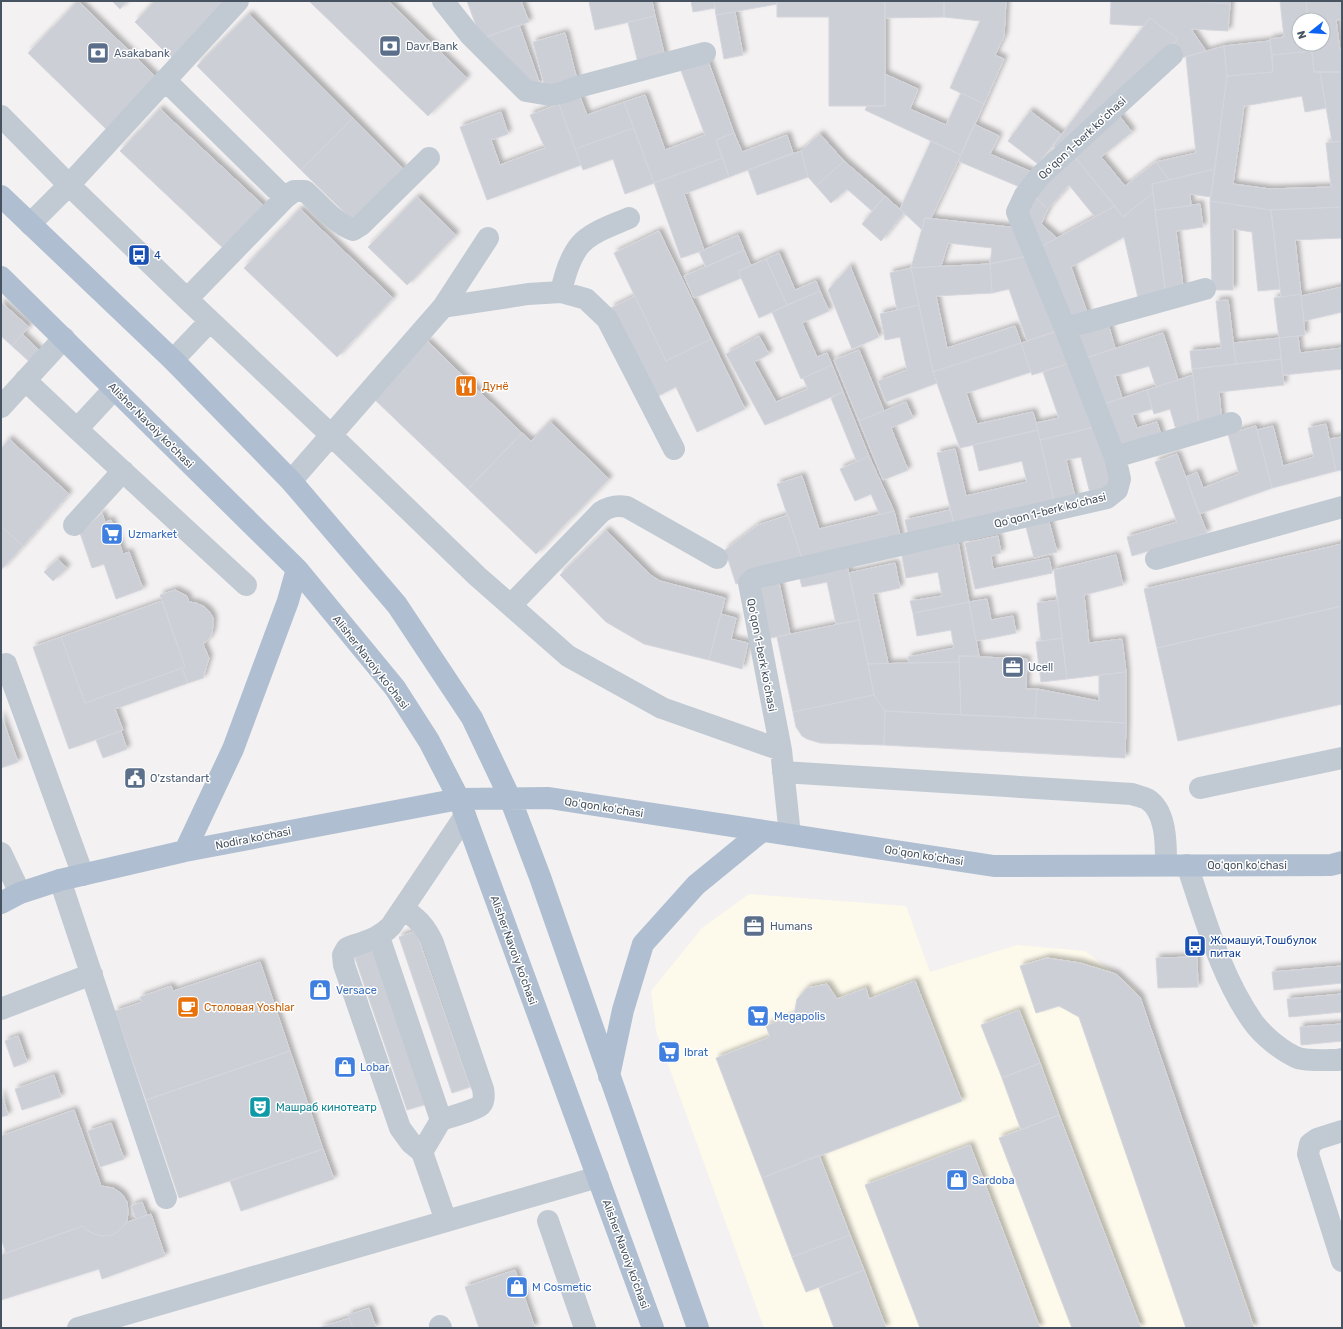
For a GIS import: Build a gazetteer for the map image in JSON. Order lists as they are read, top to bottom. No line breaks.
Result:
{"streets":{"main road":["Alisher Navoiy ko'chasi","Qoʻqon koʻchasi","Nodira ko'chasi"],"street":["Qoʻqon 1-berk koʻchasi"]},"crossings":[["Qoʻqon 1-berk koʻchasi","Qoʻqon koʻchasi"],["Alisher Navoiy ko'chasi","Nodira ko'chasi"],["Qoʻqon koʻchasi","Nodira ko'chasi"]],"places":{"bank":["Davr Bank","Asakabank"],"bus stop":["4","Жомашуй,Тошбулок питак"],"restaurant":["Дунё"],"supermarket":["Uzmarket","Megapolis","Ibrat"],"office":["Ucell","Humans"],"public building":["O'zstandart"],"shop":["Versace","Lobar","Sardoba","M Cosmetic"],"cafe":["Столовая Yoshlar"],"theatre":["Машраб кинотеатр"]},"north":"left"}
